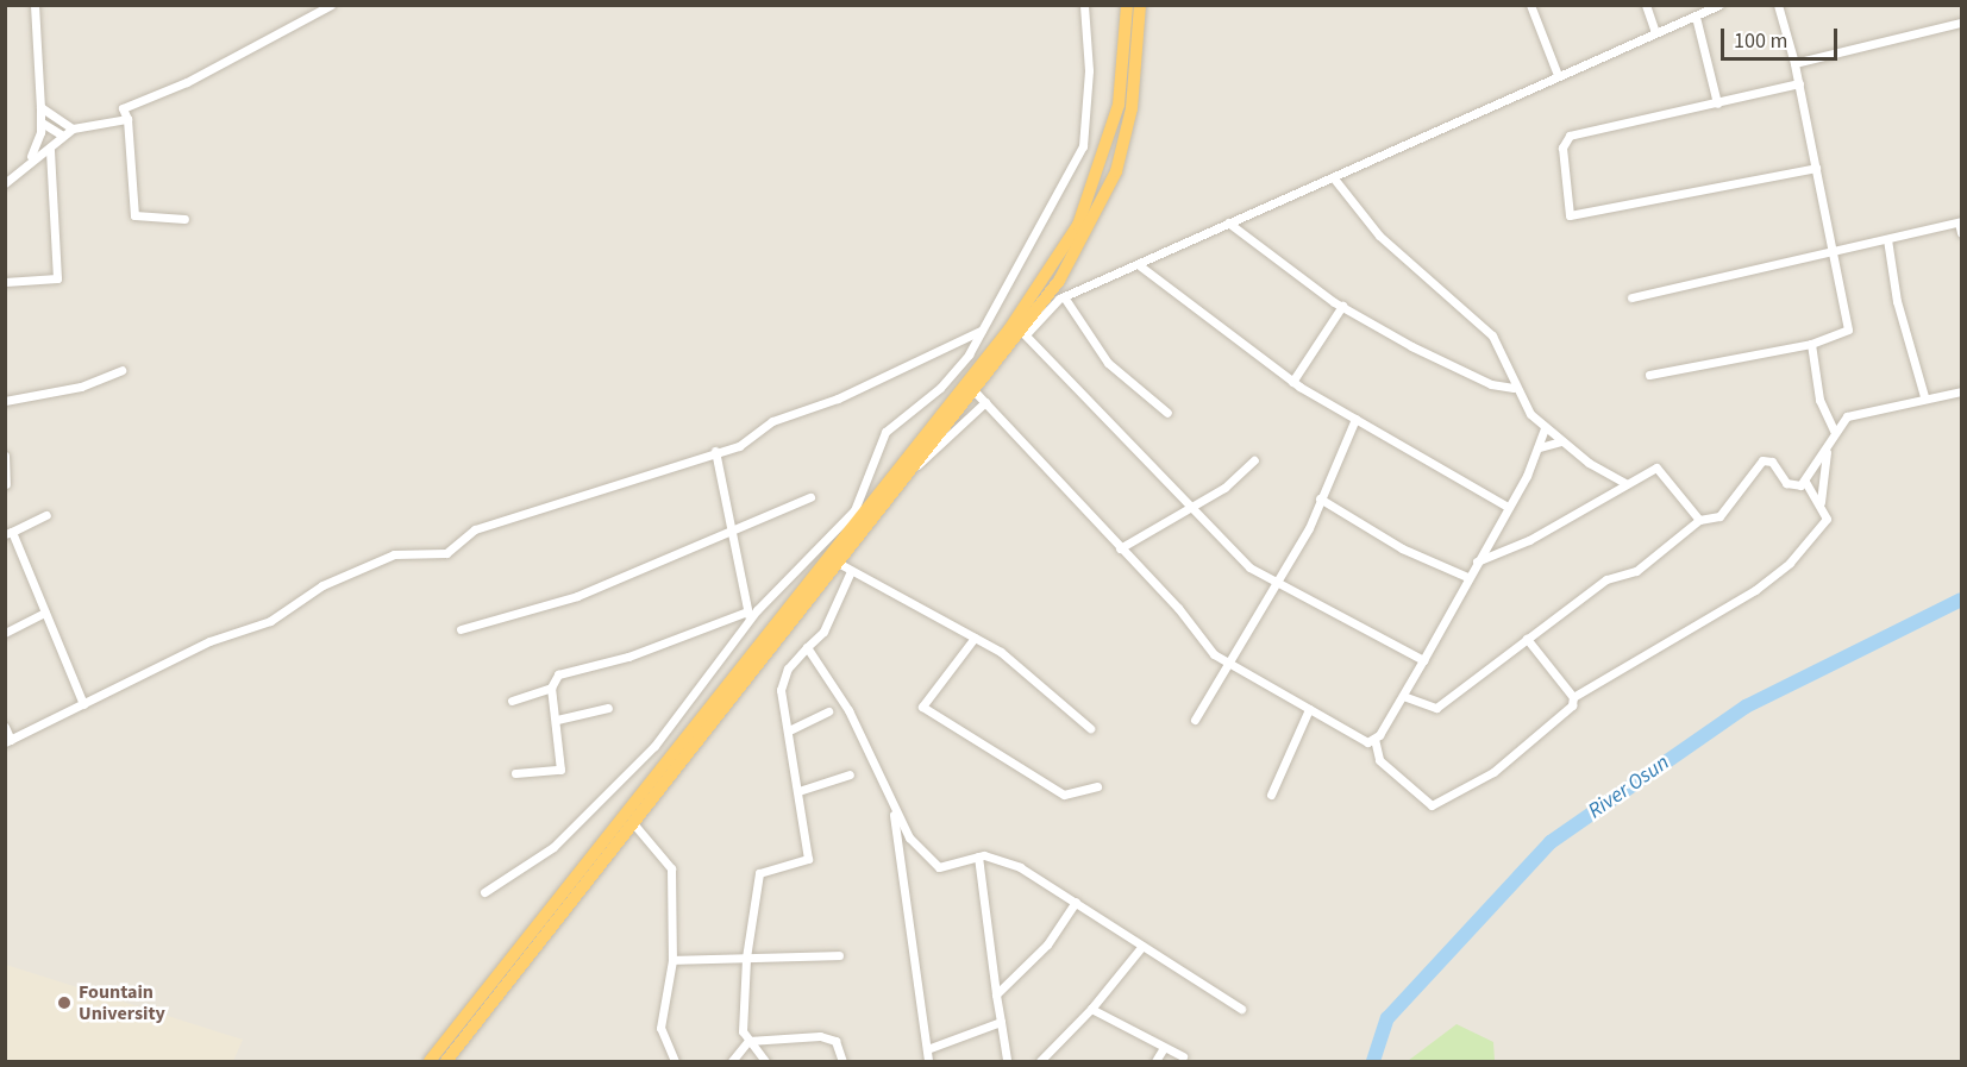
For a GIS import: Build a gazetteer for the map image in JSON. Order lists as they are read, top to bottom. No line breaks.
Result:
{"water":["River Osun"],"places":["Fountain University"],"scale_bar":"100 m"}
